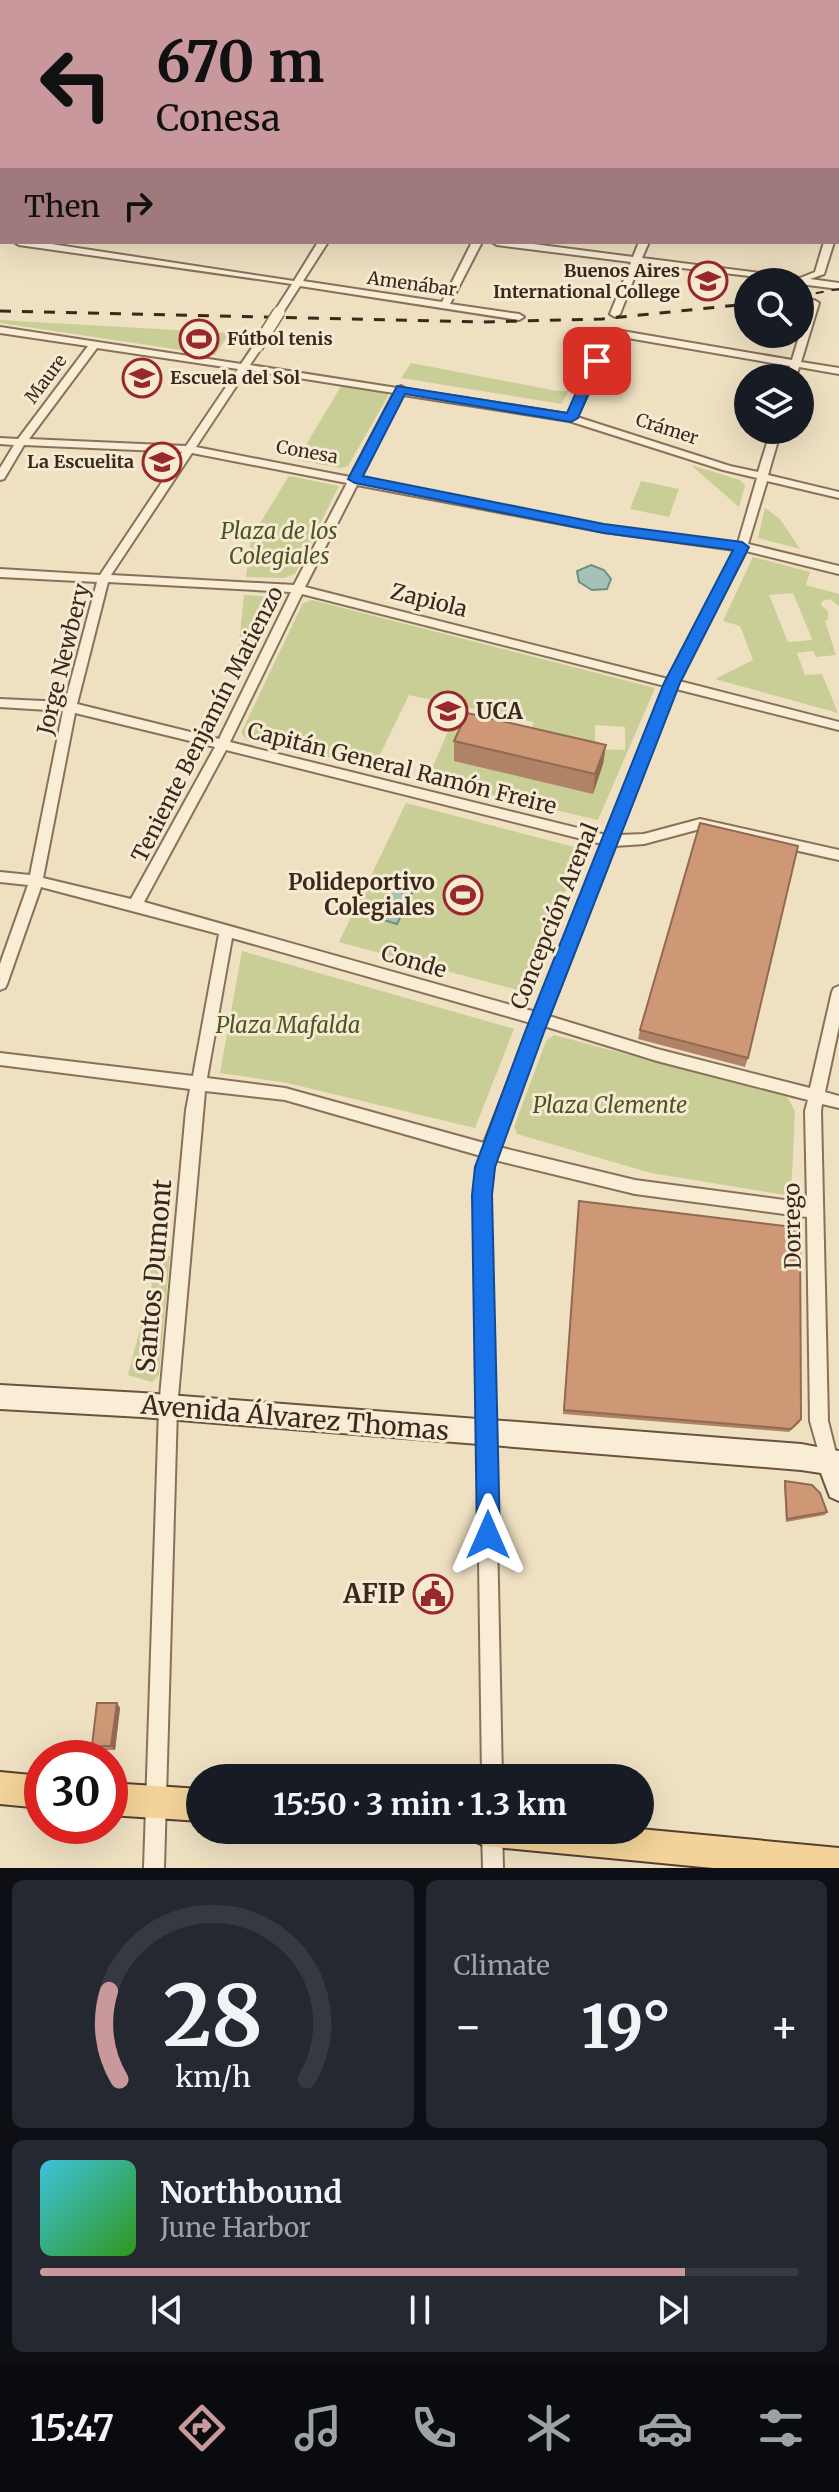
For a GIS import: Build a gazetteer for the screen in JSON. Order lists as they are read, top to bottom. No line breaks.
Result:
{"streets":{"main road":["Avenida Álvarez Thomas"],"street":["Amenábar","Maure","Crámer","Conesa","Zapiola","Jorge Newbery","Teniente Benjamín Matienzo","Capitán General Ramón Freire","Concepción Arenal","Conde","Dorrego","Santos Dumont"]},"crossings":[["Amenábar","Jorge Newbery"],["Maure","Crámer"],["Maure","Conesa"],["Crámer","Jorge Newbery"],["Crámer","Teniente Benjamín Matienzo"],["Crámer","Concepción Arenal"],["Conesa","Jorge Newbery"],["Conesa","Teniente Benjamín Matienzo"],["Conesa","Concepción Arenal"],["Zapiola","Jorge Newbery"],["Zapiola","Teniente Benjamín Matienzo"],["Zapiola","Concepción Arenal"],["Jorge Newbery","Capitán General Ramón Freire"],["Jorge Newbery","Conde"],["Teniente Benjamín Matienzo","Capitán General Ramón Freire"],["Teniente Benjamín Matienzo","Conde"],["Capitán General Ramón Freire","Concepción Arenal"],["Concepción Arenal","Conde"],["Concepción Arenal","Avenida Álvarez Thomas"],["Conde","Dorrego"],["Conde","Santos Dumont"],["Dorrego","Avenida Álvarez Thomas"],["Santos Dumont","Avenida Álvarez Thomas"]],"parks":["Plaza de los Colegiales","Plaza Mafalda","Plaza Clemente"],"places":{"school or university":["Buenos Aires International College","Escuela del Sol","La Escuelita","UCA"],"sports":["Fútbol tenis","Polideportivo Colegiales"],"public building":["AFIP"]},"page":{"turn":["670 m","Conesa"],"then":"Then","limit":"30","trip":"15:50 · 3 min · 1.3 km","tile":"Climate","heat":["−","19°","+"],"song":["Northbound","June Harbor"],"tabs":"15:47","gauge":["28","km/h"]}}
